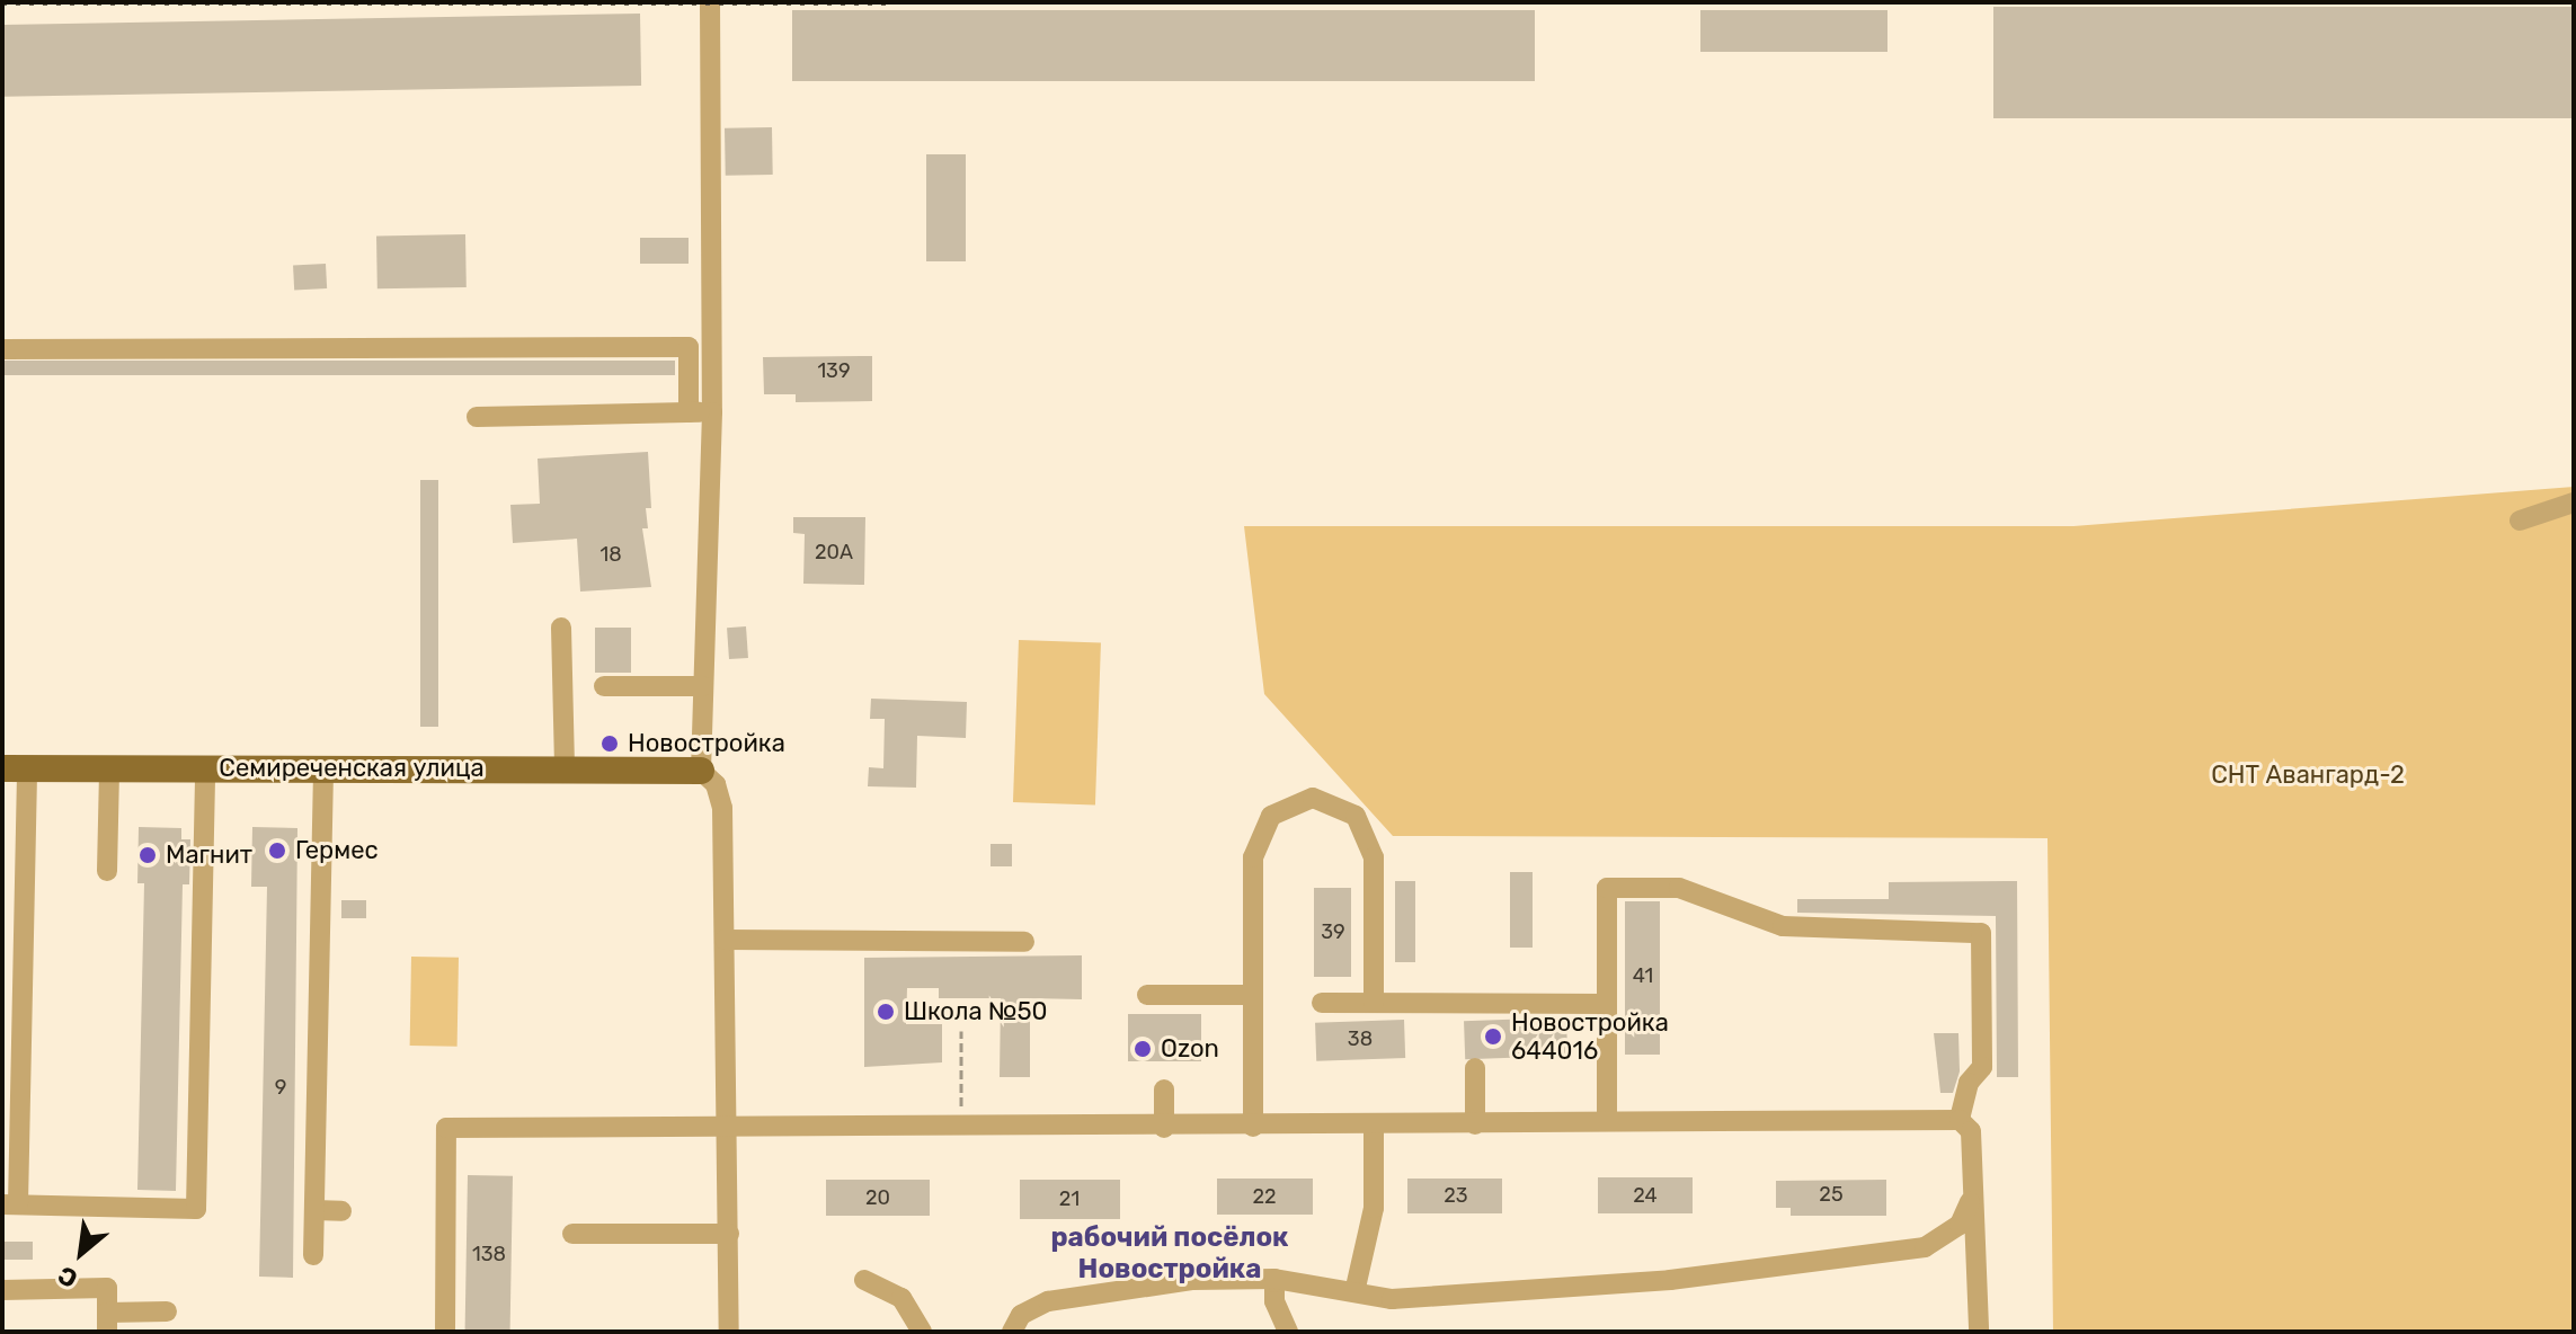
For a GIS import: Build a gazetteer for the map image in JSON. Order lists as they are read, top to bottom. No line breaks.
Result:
{"streets":{"main road":["Семиреченская улица"]},"districts":["рабочий посёлок Новостройка"],"parks":["СНТ Авангард-2"],"places":["Новостройка","Гермес","Магнит","Школа №50","Новостройка 644016","Ozon"],"house_numbers":["139","20А","18","39","41","38","9","25","23","24","22","20","21","138"],"north":"bottom left"}
